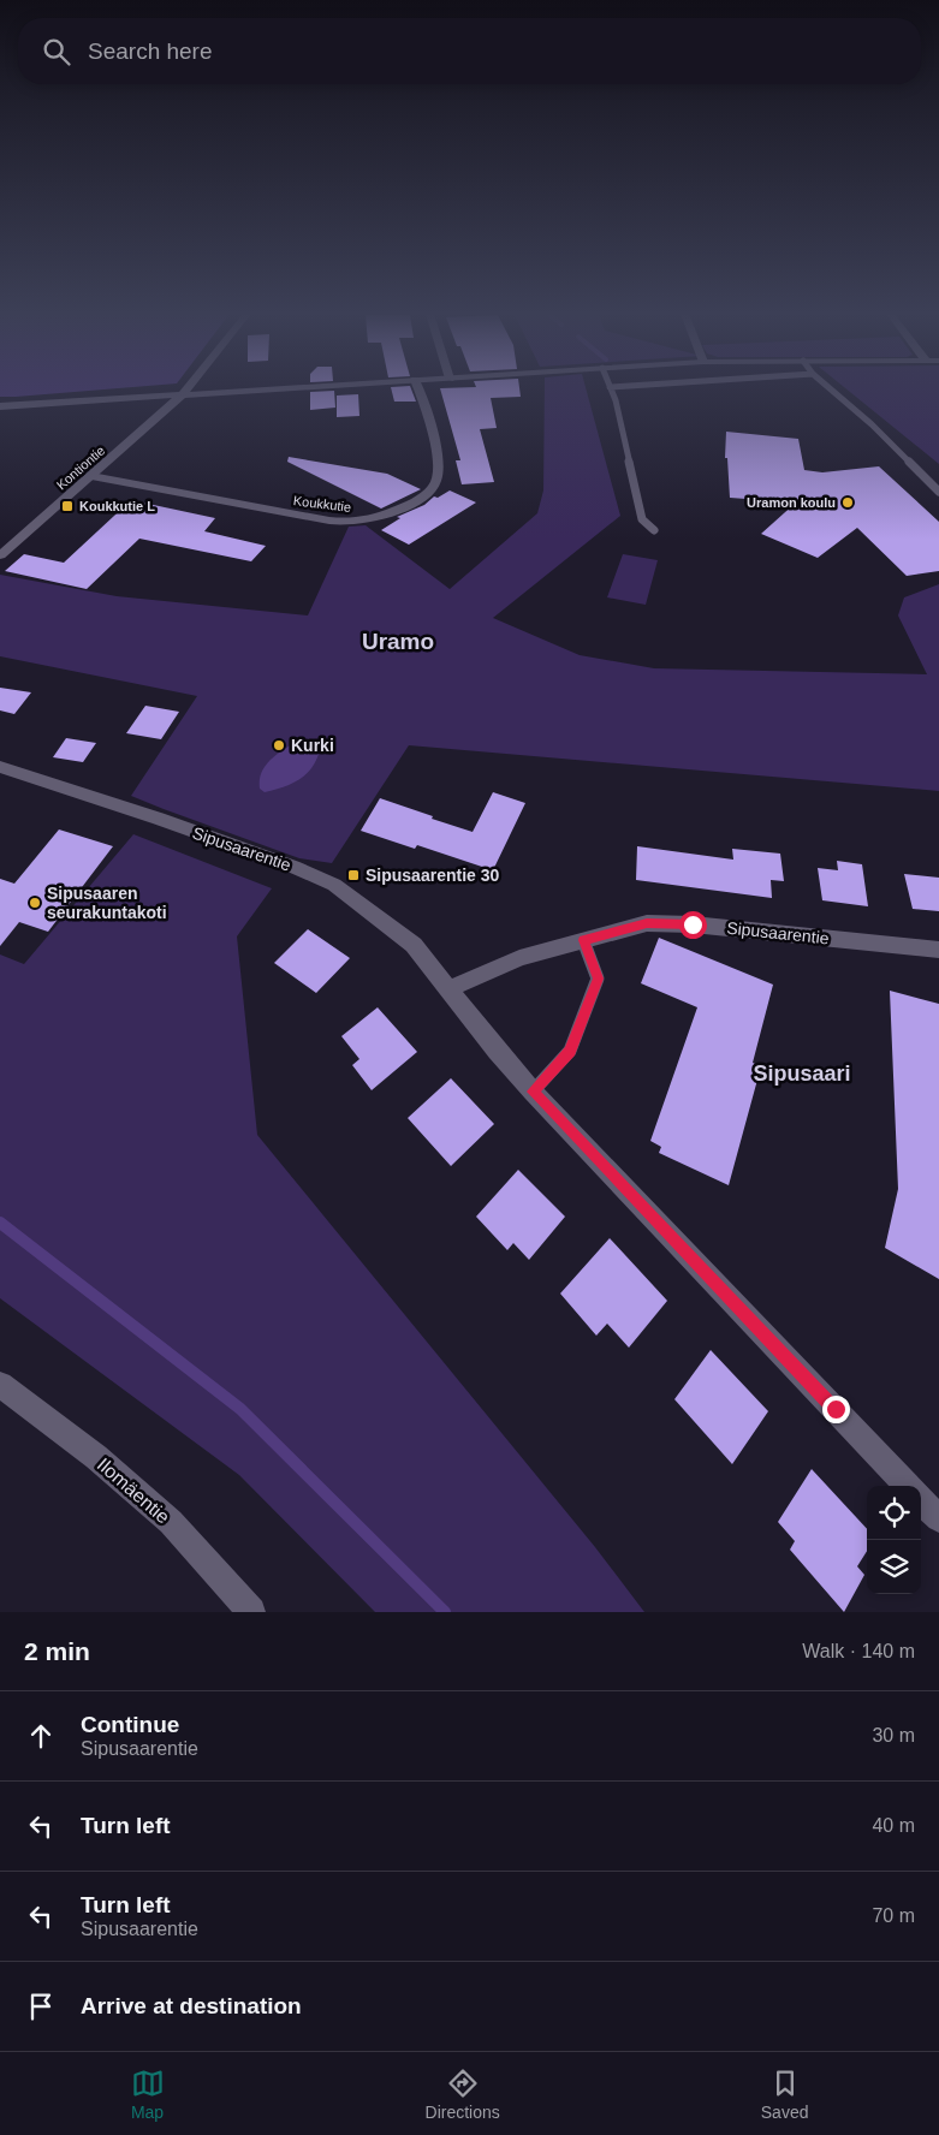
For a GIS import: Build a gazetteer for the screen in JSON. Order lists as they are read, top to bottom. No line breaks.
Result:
{"streets":{"street":["Kontiontie","Koukkutie","Sipusaarentie","Ilomäentie"]},"crossings":[["Kontiontie","Koukkutie"]],"districts":["Uramo","Sipusaari"],"places":{"other":["Uramon koulu","Kurki","Sipusaaren seurakuntakoti"],"transit":["Koukkutie L","Sipusaarentie 30"]},"page":{"search":"Search here","heading":["2 min","Walk · 140 m"],"list":[["Continue","Sipusaarentie","30 m"],["Turn left","40 m"],["Turn left","Sipusaarentie","70 m"],"Arrive at destination"],"nav":["Map","Directions","Saved"]}}
